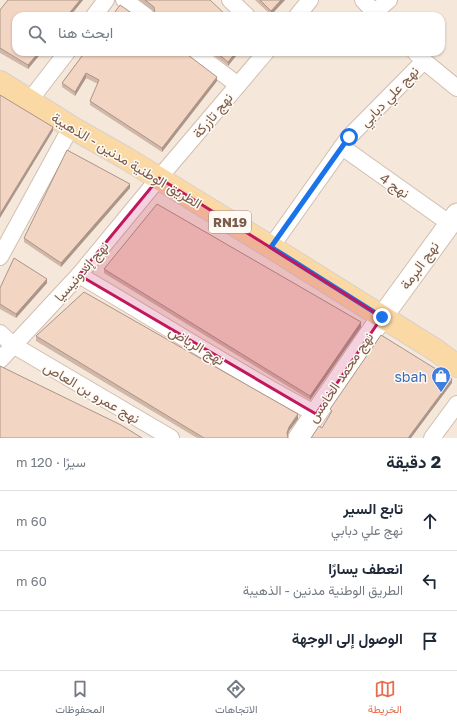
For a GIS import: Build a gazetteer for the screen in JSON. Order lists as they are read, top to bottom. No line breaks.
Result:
{"streets":{"main road":["الطريق الوطنية مدنين - الذهيبة","RN19"],"street":["نهج علي دبابي","نهج تازركة","نهج 4","نهج البرمة","نهج إندونيسيا","نهج الرياض","نهج محمد الخامس","نهج عمرو بن العاص"]},"crossings":[["نهج علي دبابي","الطريق الوطنية مدنين - الذهيبة"],["نهج علي دبابي","نهج 4"],["نهج تازركة","الطريق الوطنية مدنين - الذهيبة"],["نهج تازركة","نهج إندونيسيا"],["الطريق الوطنية مدنين - الذهيبة","نهج البرمة"],["الطريق الوطنية مدنين - الذهيبة","نهج إندونيسيا"],["الطريق الوطنية مدنين - الذهيبة","نهج محمد الخامس"],["نهج 4","نهج البرمة"],["نهج البرمة","نهج محمد الخامس"],["نهج إندونيسيا","نهج الرياض"],["نهج إندونيسيا","نهج عمرو بن العاص"],["نهج الرياض","نهج محمد الخامس"]],"places":{"shop":["sbah"]},"page":{"search":"ابحث هنا","heading":["2 دقيقة","سيرًا · 120 m"],"list":[["تابع السير","نهج علي دبابي","60 m"],["انعطف يسارًا","الطريق الوطنية مدنين - الذهيبة","60 m"],"الوصول إلى الوجهة"],"nav":["الخريطة","الاتجاهات","المحفوظات"]}}
